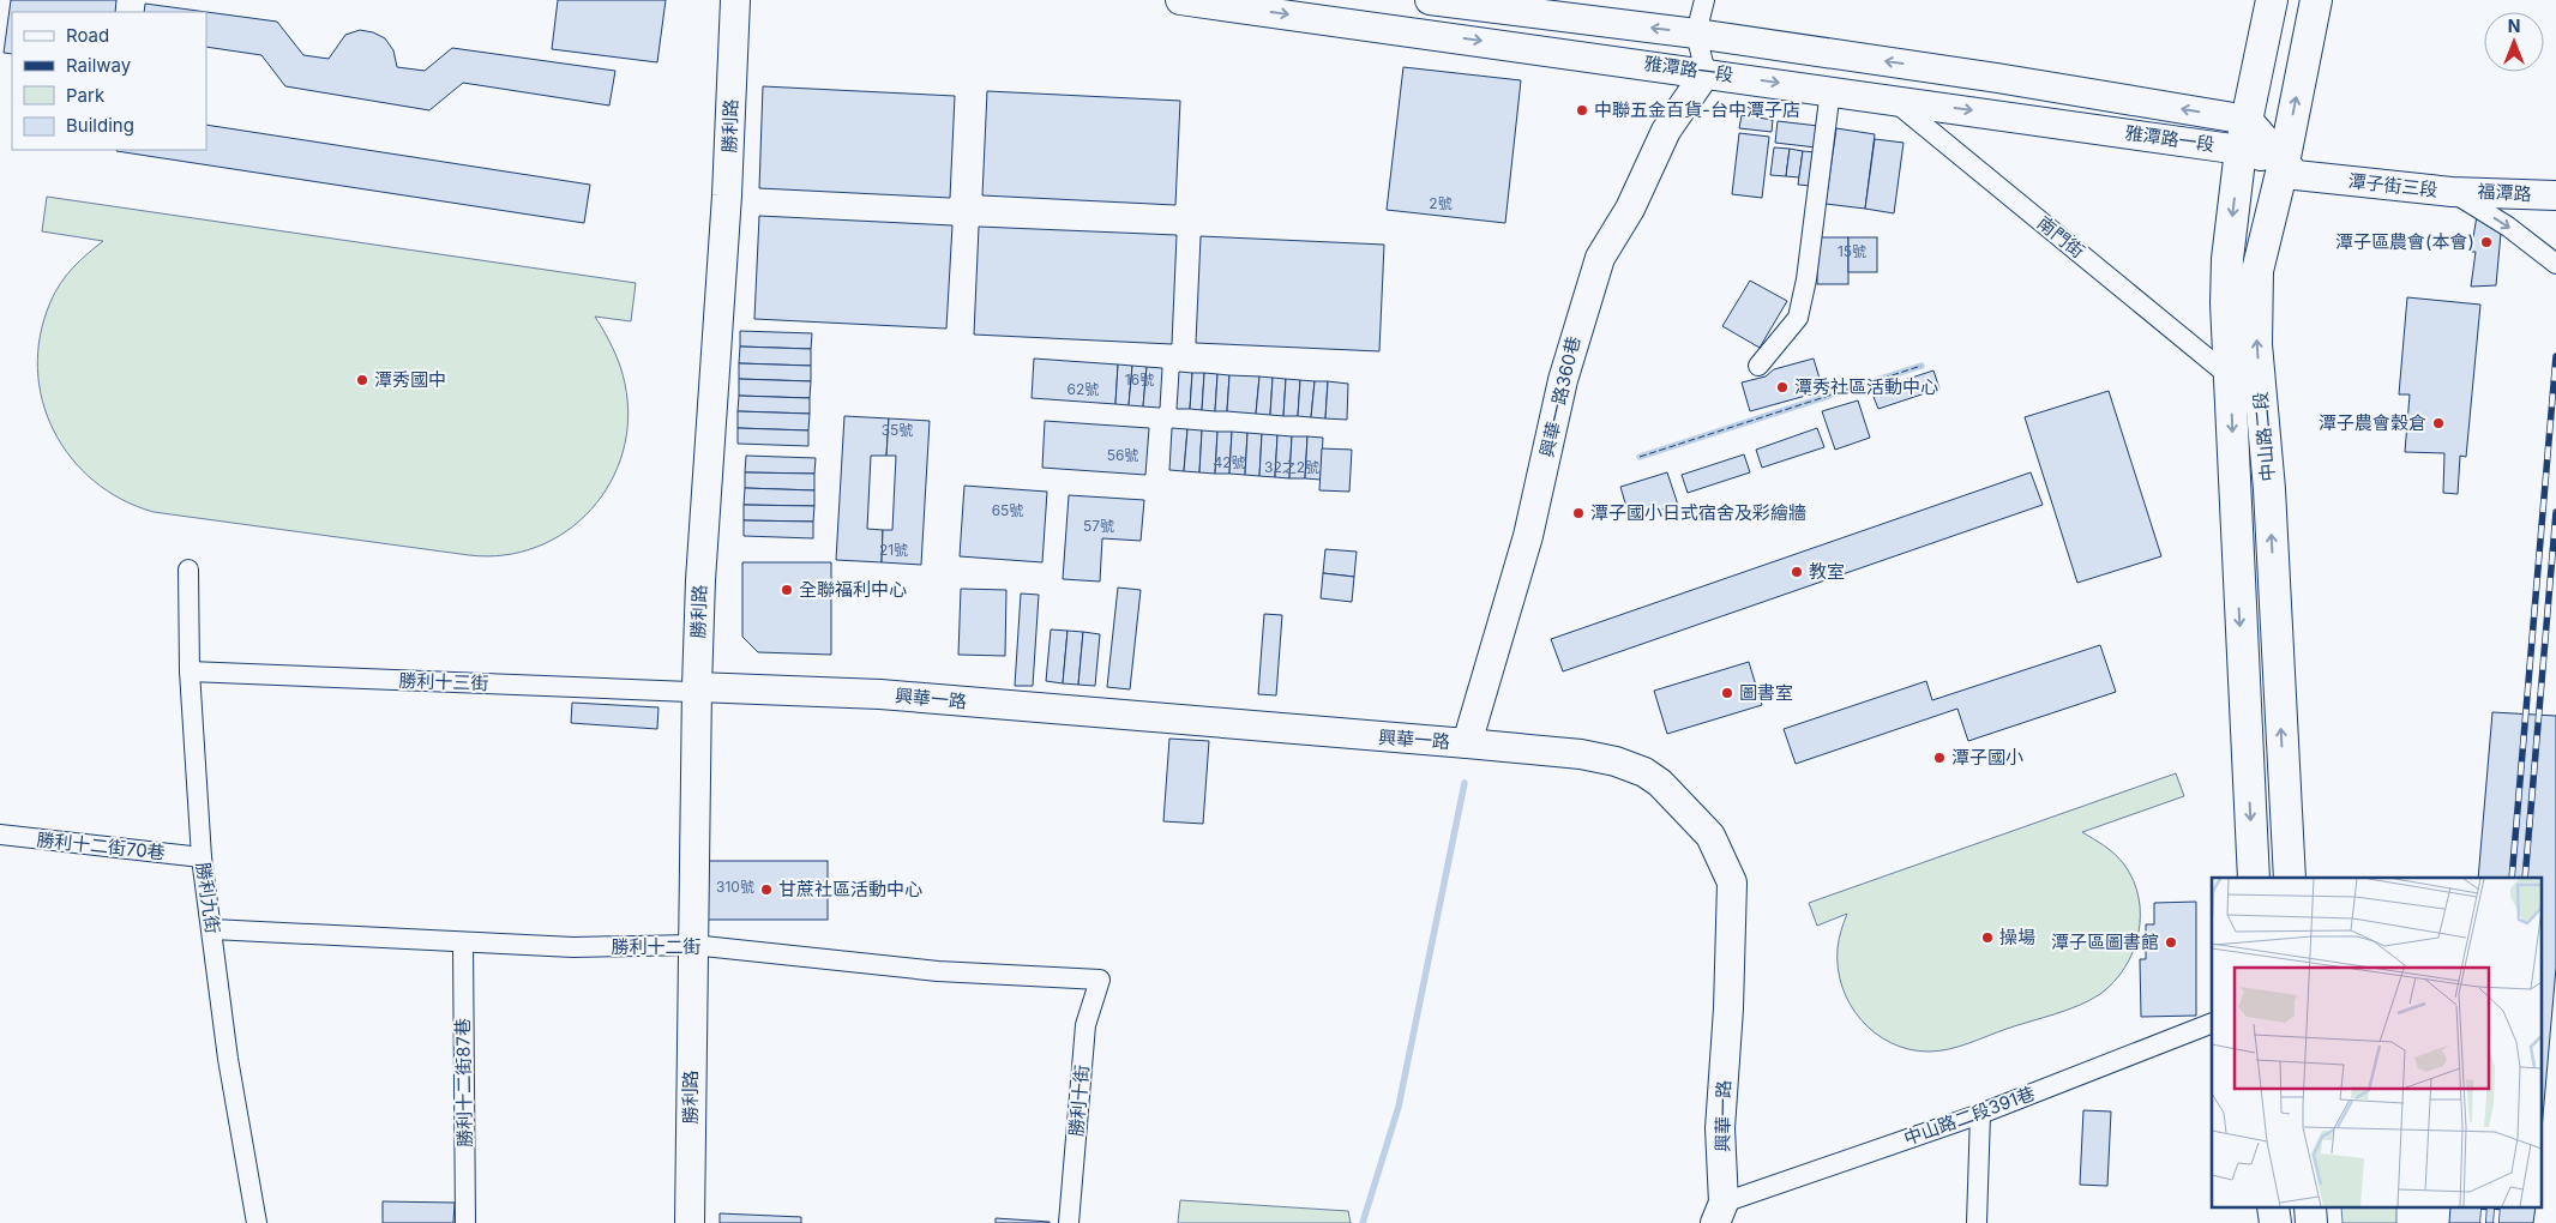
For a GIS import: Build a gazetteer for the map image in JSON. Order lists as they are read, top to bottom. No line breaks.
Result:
{"streets":{"main road":["中山路二段"],"street":["雅潭路一段","勝利路","潭子街三段","福潭路","南門街","興華一路360巷","勝利十三街","興華一路","勝利十二街70巷","勝利九街","勝利十二街","勝利十二街87巷","勝利十街","中山路二段391巷"]},"crossings":[["雅潭路一段","潭子街三段"],["雅潭路一段","南門街"],["雅潭路一段","興華一路360巷"],["雅潭路一段","中山路二段"],["勝利路","勝利十三街"],["勝利路","興華一路"],["勝利路","勝利十二街"],["潭子街三段","福潭路"],["潭子街三段","中山路二段"],["南門街","中山路二段"],["興華一路360巷","興華一路"],["勝利十三街","興華一路"],["勝利十三街","勝利九街"],["興華一路","中山路二段391巷"],["勝利十二街70巷","勝利九街"],["勝利九街","勝利十二街"],["勝利十二街","勝利十二街87巷"],["勝利十二街","勝利十街"]],"one_way":["潭子街三段"],"places":["中聯五金百貨-台中潭子店","潭子區農會(本會)","潭秀國中","潭秀社區活動中心","潭子農會穀倉","潭子國小日式宿舍及彩繪牆","教室","全聯福利中心","圖書室","潭子國小","甘蔗社區活動中心","操場","潭子區圖書館"],"house_numbers":["2號","15號","16號","62號","35號","56號","42號","32之2號","65號","57號","21號","310號"],"legend":["Road","Railway","Park","Building"],"north":"top"}
